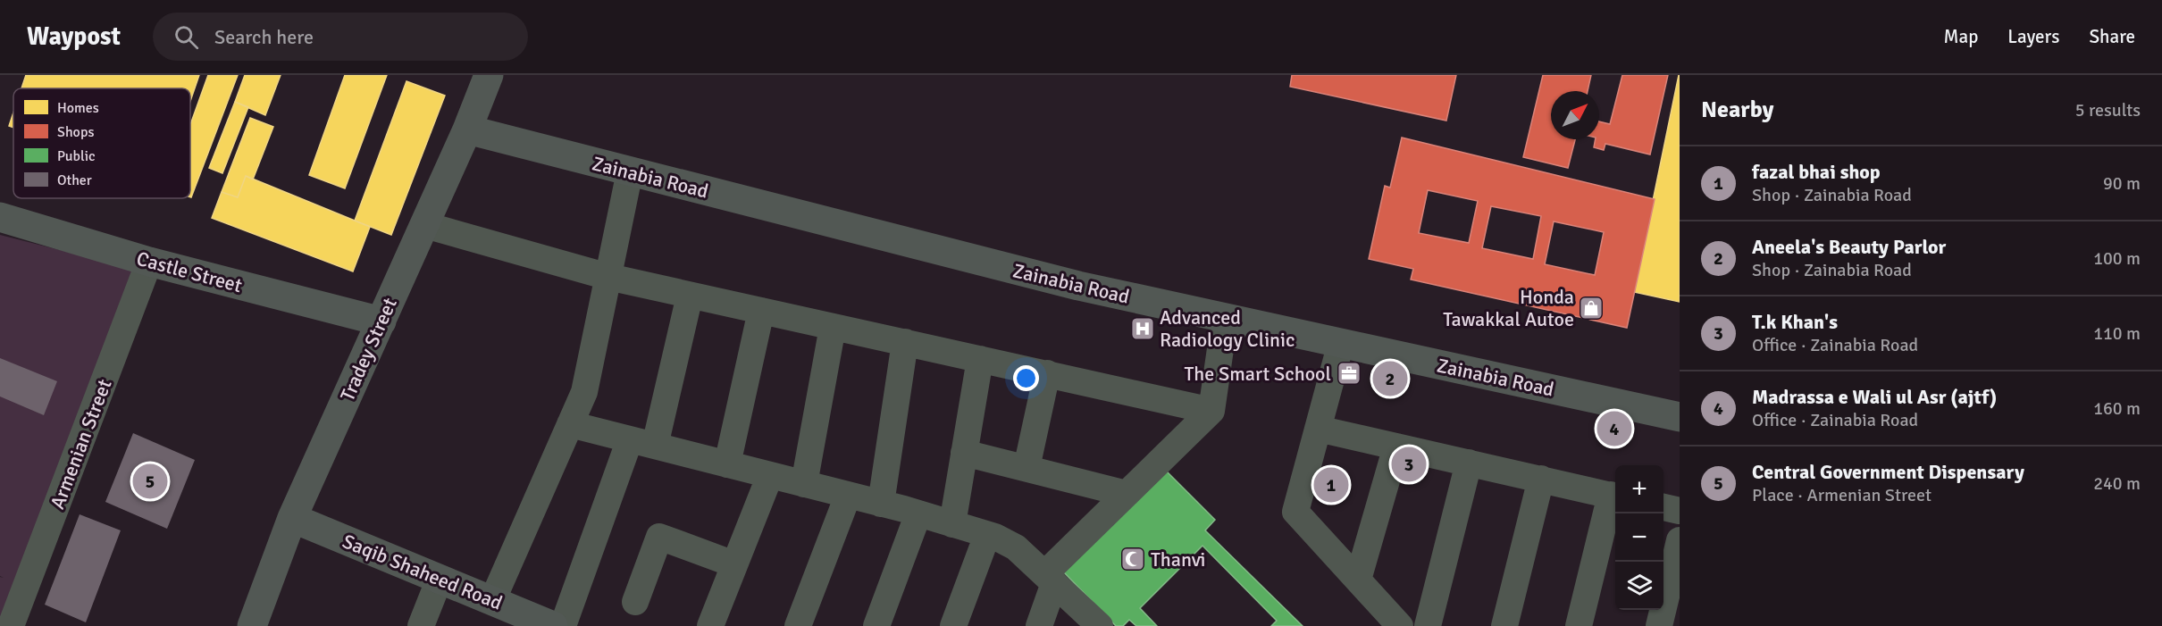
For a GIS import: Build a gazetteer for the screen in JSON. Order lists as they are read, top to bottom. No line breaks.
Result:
{"streets":{"street":["Zainabia Road","Castle Street","Tradey Street","Armenian Street","Saqib Shaheed Road"]},"crossings":[["Zainabia Road","Tradey Street"],["Castle Street","Tradey Street"],["Castle Street","Armenian Street"],["Tradey Street","Saqib Shaheed Road"]],"places":{"shop":["Honda Tawakkal Autoe"],"hospital":["Advanced Radiology Clinic"],"office":["The Smart School"],"mosque":["Thanvi"]},"legend":["Homes","Shops","Public","Other"],"north":"top right","page":{"header":"Waypost","search":"Search here","nav":["Map","Layers","Share"],"heading":["Nearby","5 results"],"list":[{"mark":"1","name":"fazal bhai shop","note":"Shop · Zainabia Road","value":"90 m"},{"mark":"2","name":"Aneela's Beauty Parlor","note":"Shop · Zainabia Road","value":"100 m"},{"mark":"3","name":"T.k Khan's","note":"Office · Zainabia Road","value":"110 m"},{"mark":"4","name":"Madrassa e Wali ul Asr (ajtf)","note":"Office · Zainabia Road","value":"160 m"},{"mark":"5","name":"Central Government Dispensary","note":"Place · Armenian Street","value":"240 m"}],"pins":["2","4","3","5","1"],"map_buttons":["+","−"]}}
